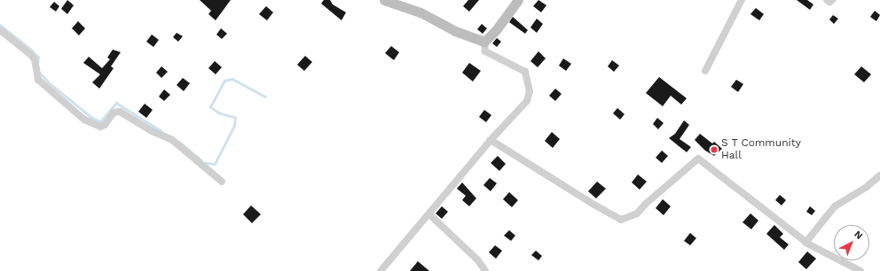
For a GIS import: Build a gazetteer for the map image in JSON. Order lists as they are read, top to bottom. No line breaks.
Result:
{"places":["S T Community Hall"],"north":"top right"}
